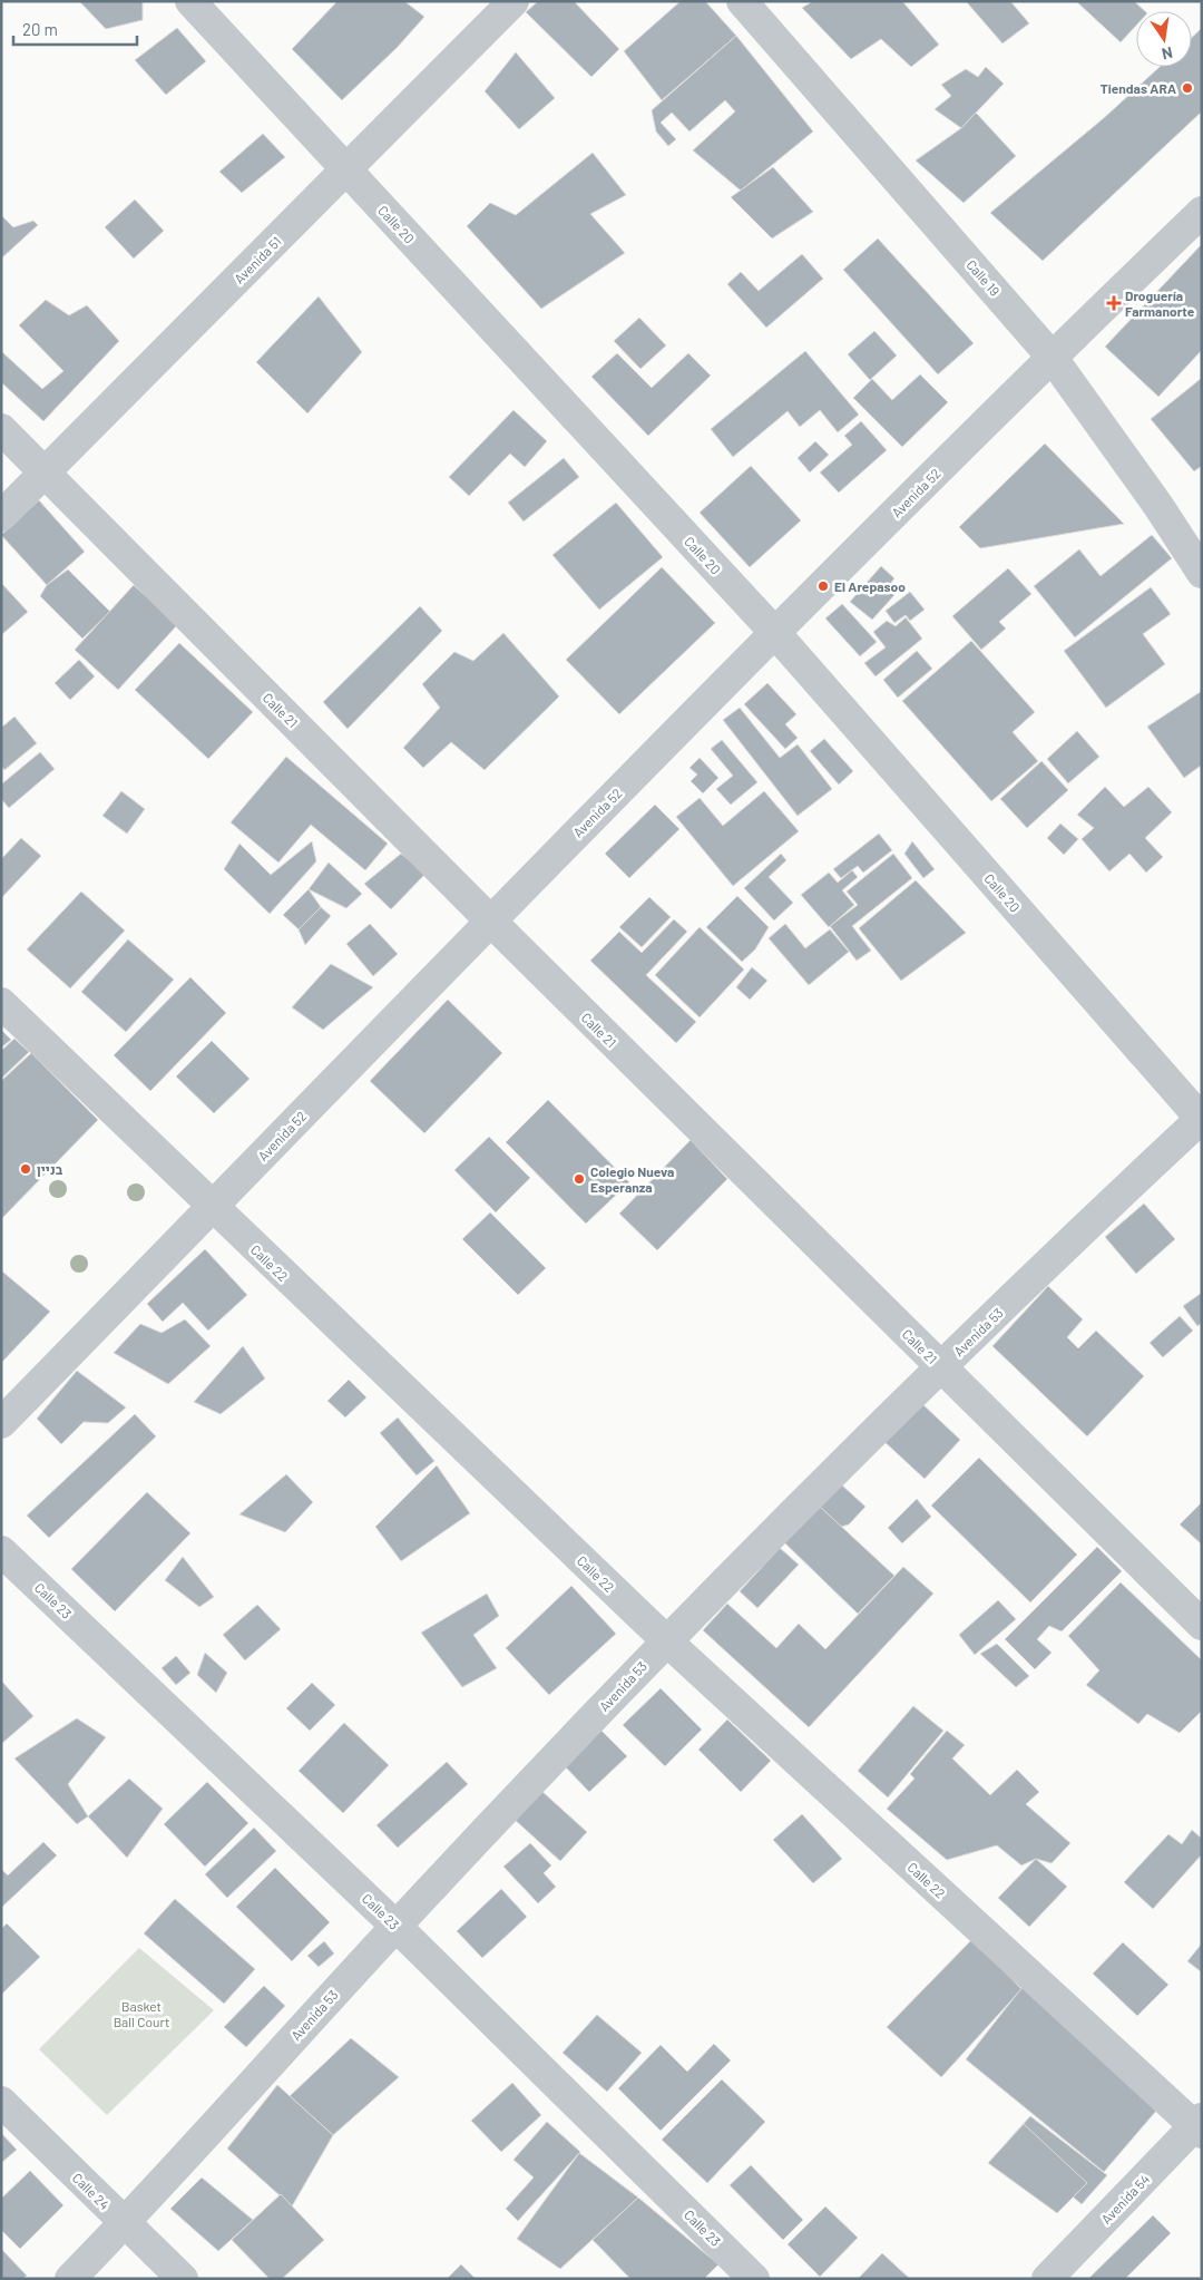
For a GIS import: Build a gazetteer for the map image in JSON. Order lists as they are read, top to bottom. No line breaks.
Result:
{"streets":{"street":["Calle 20","Avenida 51","Calle 19","Avenida 52","Calle 21","Calle 22","Avenida 53","Calle 23","Calle 24","Avenida 54"]},"crossings":[["Calle 20","Avenida 51"],["Calle 20","Avenida 52"],["Calle 20","Avenida 53"],["Avenida 51","Calle 21"],["Calle 19","Avenida 52"],["Avenida 52","Calle 21"],["Avenida 52","Calle 22"],["Calle 21","Avenida 53"],["Calle 22","Avenida 53"],["Calle 22","Avenida 54"],["Avenida 53","Calle 23"],["Avenida 53","Calle 24"]],"parks":["Basket Ball Court"],"places":{"other":["Tiendas ARA","El Arepasoo","בניין","Colegio Nueva Esperanza"],"health":["Droguería Farmanorte"]},"scale_bar":"20 m","north":"bottom"}
